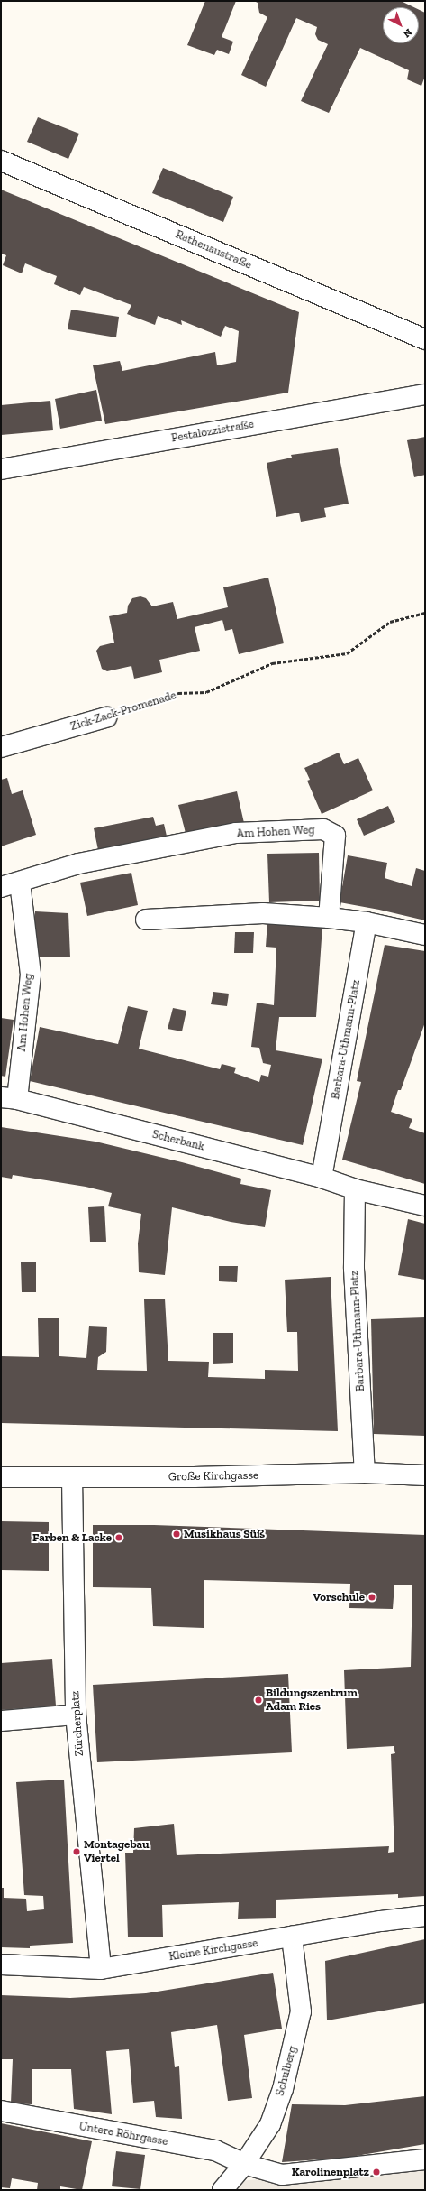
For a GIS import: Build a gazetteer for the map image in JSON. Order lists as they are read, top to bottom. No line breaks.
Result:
{"streets":{"street":["Rathenaustraße","Pestalozzistraße","Zick-Zack-Promenade","Am Hohen Weg","Barbara-Uthmann-Platz","Scherbank","Große Kirchgasse","Zürcherplatz","Kleine Kirchgasse","Schulberg","Untere Röhrgasse"]},"crossings":[["Am Hohen Weg","Scherbank"],["Barbara-Uthmann-Platz","Scherbank"],["Barbara-Uthmann-Platz","Große Kirchgasse"],["Große Kirchgasse","Zürcherplatz"],["Zürcherplatz","Kleine Kirchgasse"],["Kleine Kirchgasse","Schulberg"],["Schulberg","Untere Röhrgasse"]],"places":["Musikhaus Süß","Farben & Lacke","Vorschule","Bildungszentrum Adam Ries","Montagebau Viertel","Karolinenplatz"],"north":"bottom right"}
